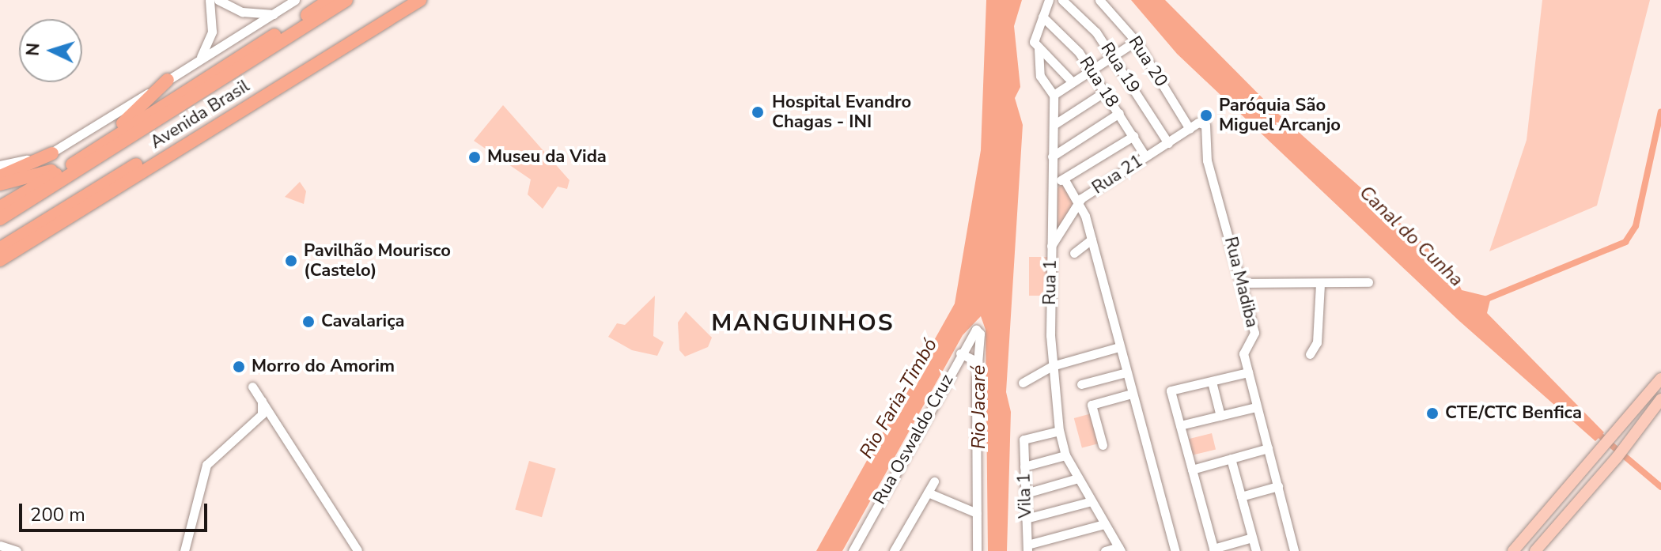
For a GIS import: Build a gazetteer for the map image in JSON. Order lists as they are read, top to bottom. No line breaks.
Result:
{"streets":{"highway":["Avenida Brasil"],"street":["Rua 20","Rua 19","Rua 18","Rua 21","Rua 1","Rua Madiba","Rua Oswaldo Cruz","Vila 1"]},"crossings":[["Rua 20","Rua 21"],["Rua 19","Rua 21"],["Rua 18","Rua 21"],["Rua 21","Rua 1"],["Rua 21","Rua Madiba"],["Rua 1","Vila 1"]],"districts":["MANGUINHOS"],"water":["Canal do Cunha","Rio Faria-Timbó","Rio Jacaré"],"places":["Hospital Evandro Chagas - INI","Paróquia São Miguel Arcanjo","Museu da Vida","Pavilhão Mourisco (Castelo)","Cavalariça","Morro do Amorim","CTE/CTC Benfica"],"scale_bar":"200 m","north":"left"}
